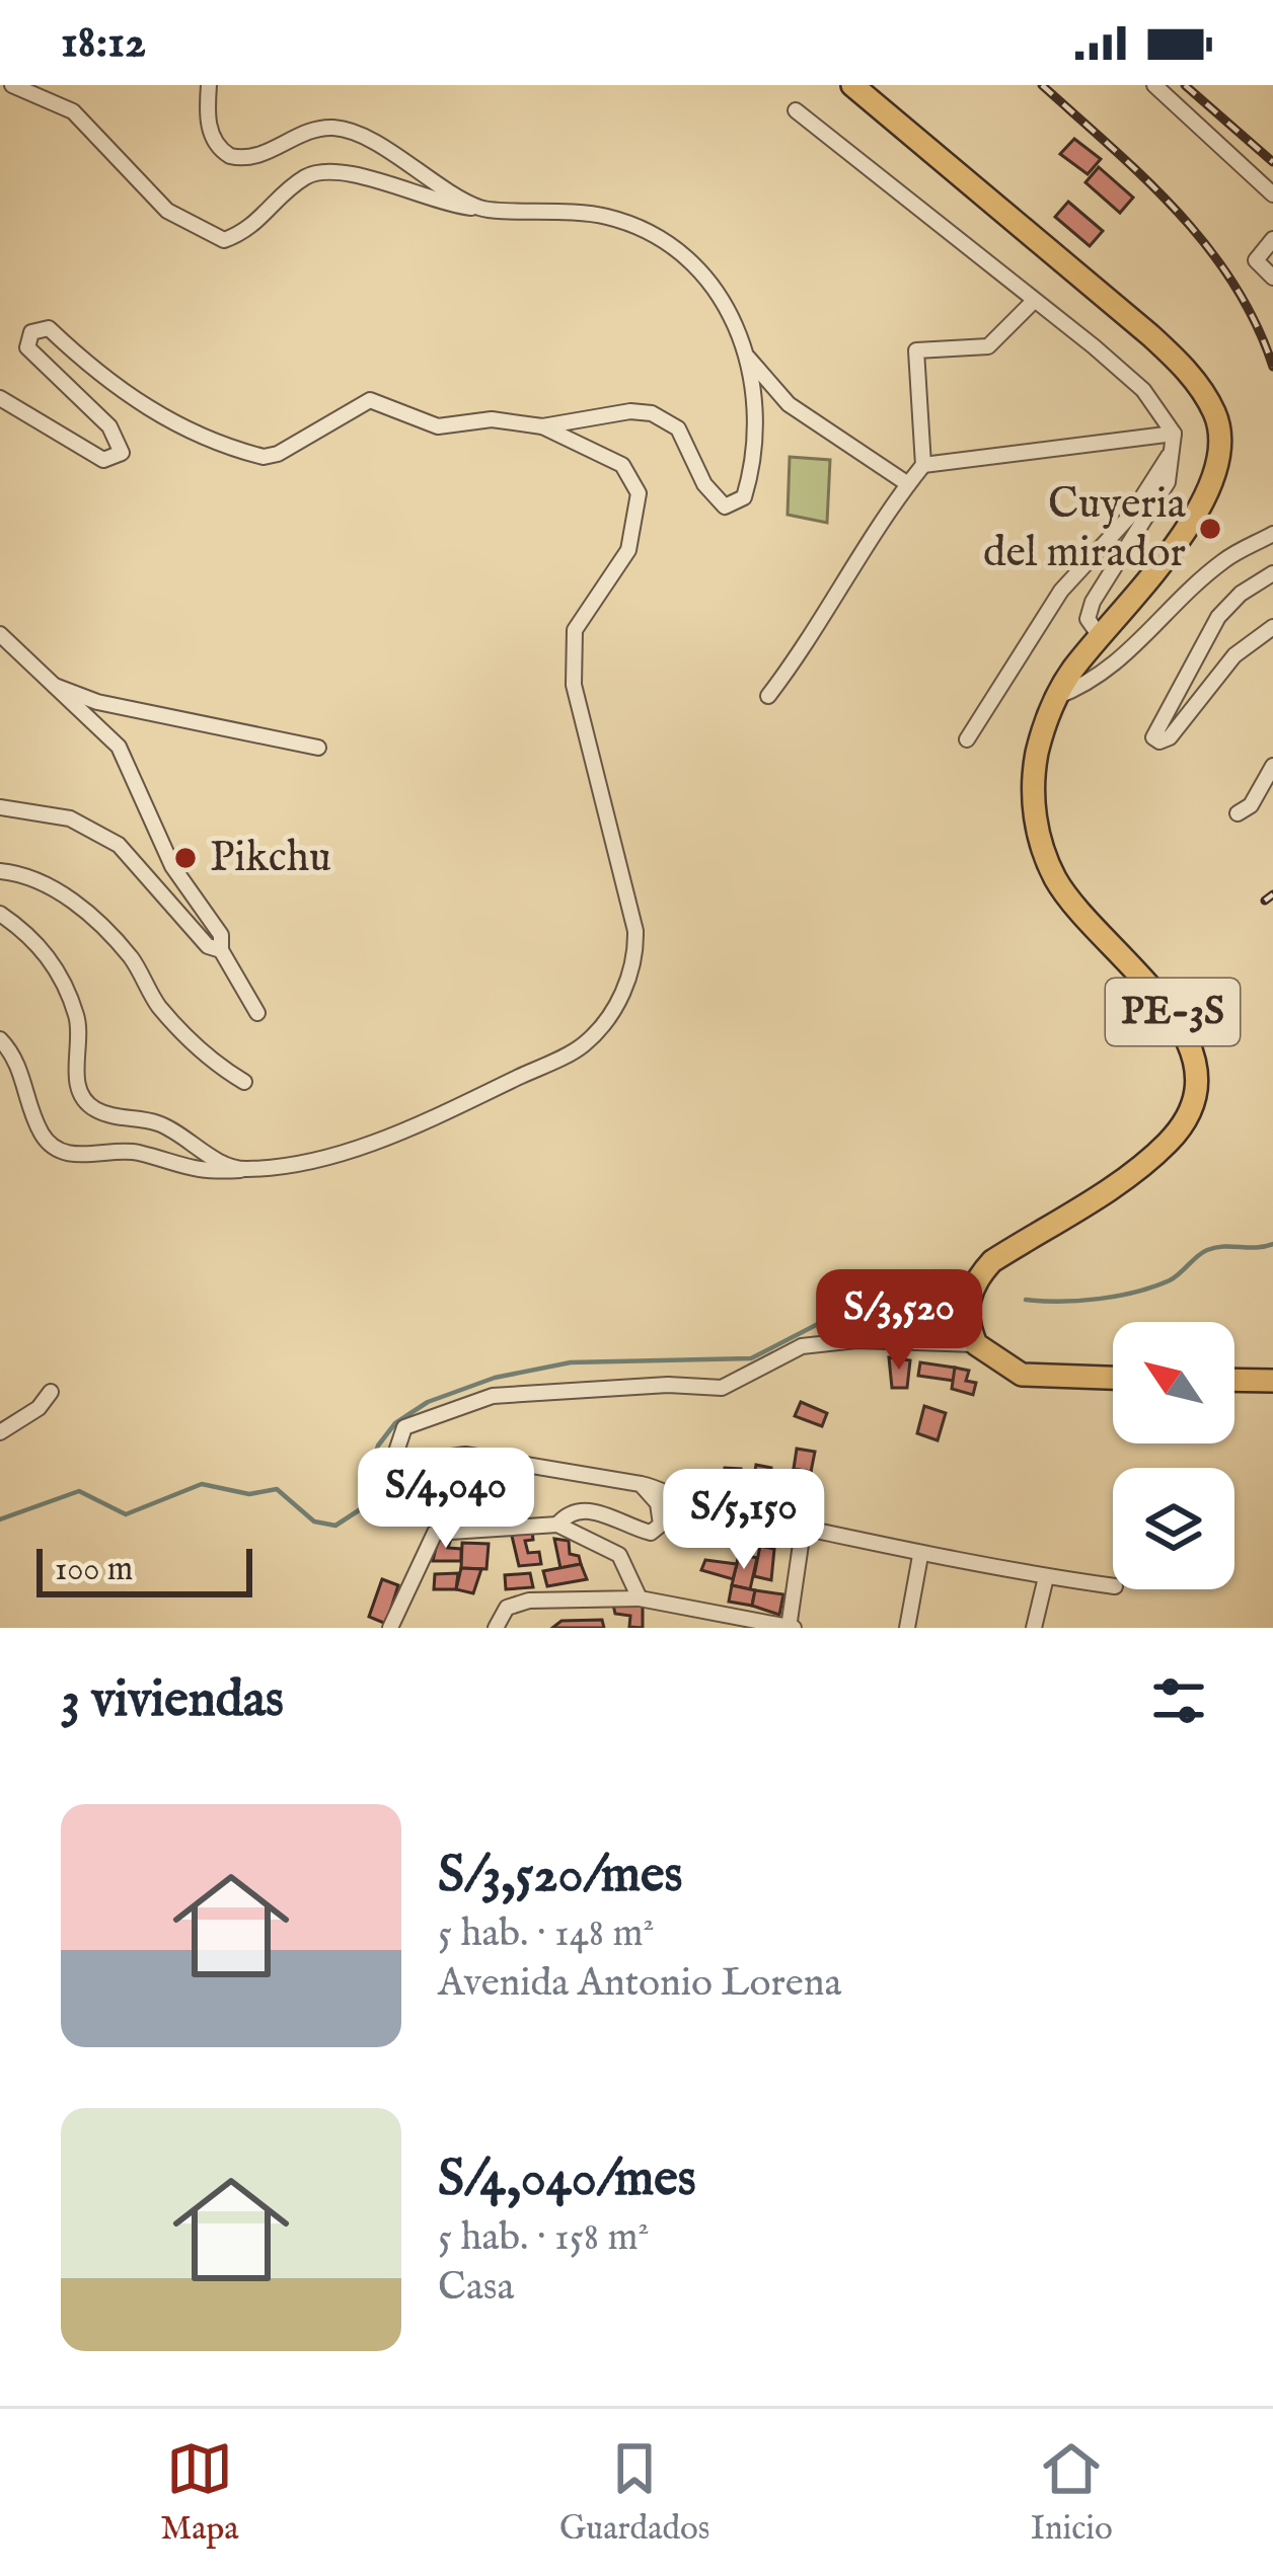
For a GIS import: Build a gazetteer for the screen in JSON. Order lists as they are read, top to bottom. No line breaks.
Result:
{"streets":{"highway":["PE-3S"]},"places":["Cuyeria del mirador","Pikchu"],"scale_bar":"100 m","north":"top left","page":{"status":"18:12","price":["S/3,520","S/4,040","S/5,150"],"scale":"100 m","heading":"3 viviendas","list":[{"name":"S/3,520/mes","note":"5 hab. · 148 m² · Avenida Antonio Lorena"},{"name":"S/4,040/mes","note":"5 hab. · 158 m² · Casa"}],"tabs":["Mapa","Guardados","Inicio"]}}
